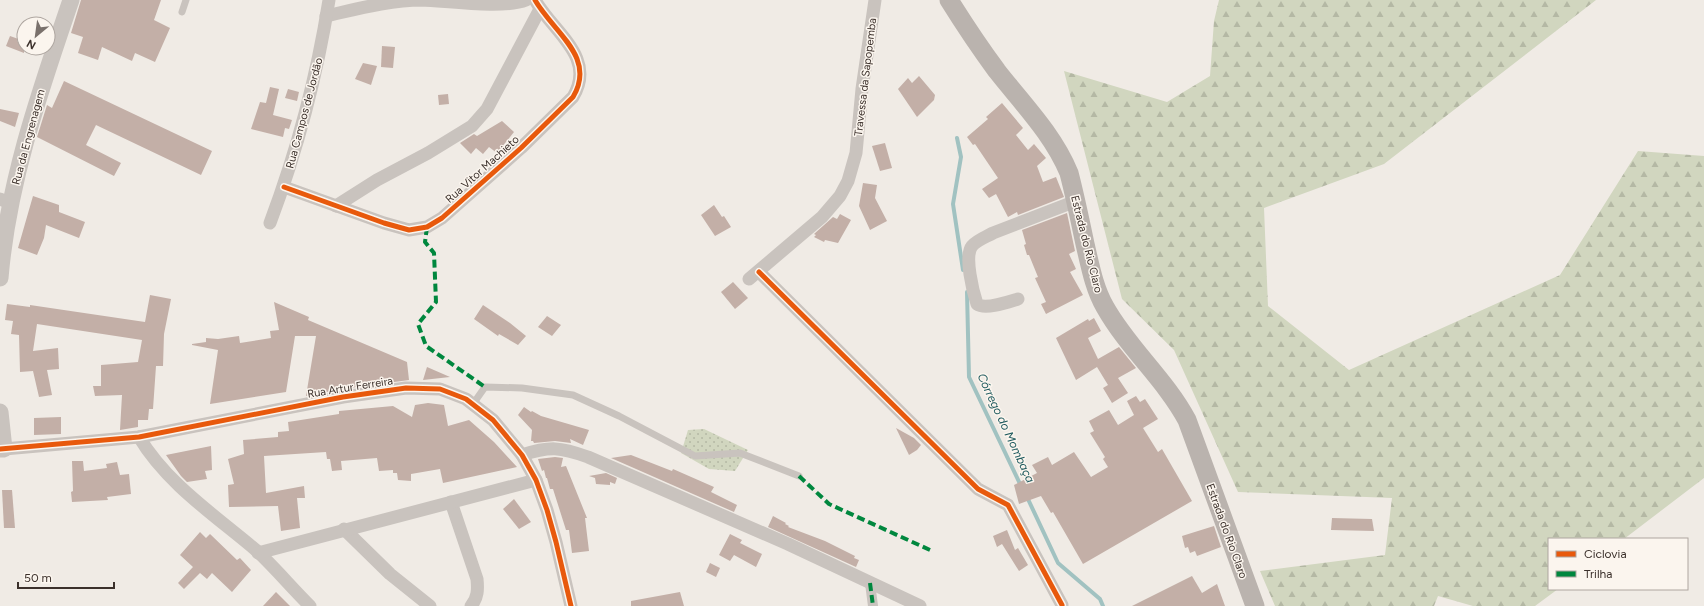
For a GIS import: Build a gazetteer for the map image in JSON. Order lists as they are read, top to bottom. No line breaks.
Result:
{"streets":{"main road":["Estrada do Rio Claro"],"street":["Travessa da Sapopemba","Rua Campos de Jordão","Rua da Engrenagem","Rua Vitor Machieto","Rua Artur Ferreira"]},"crossings":[["Rua Campos de Jordão","Rua Vitor Machieto"]],"water":["Córrego do Mombaça"],"legend":["Ciclovia","Trilha"],"scale_bar":"50 m","north":"bottom left"}
